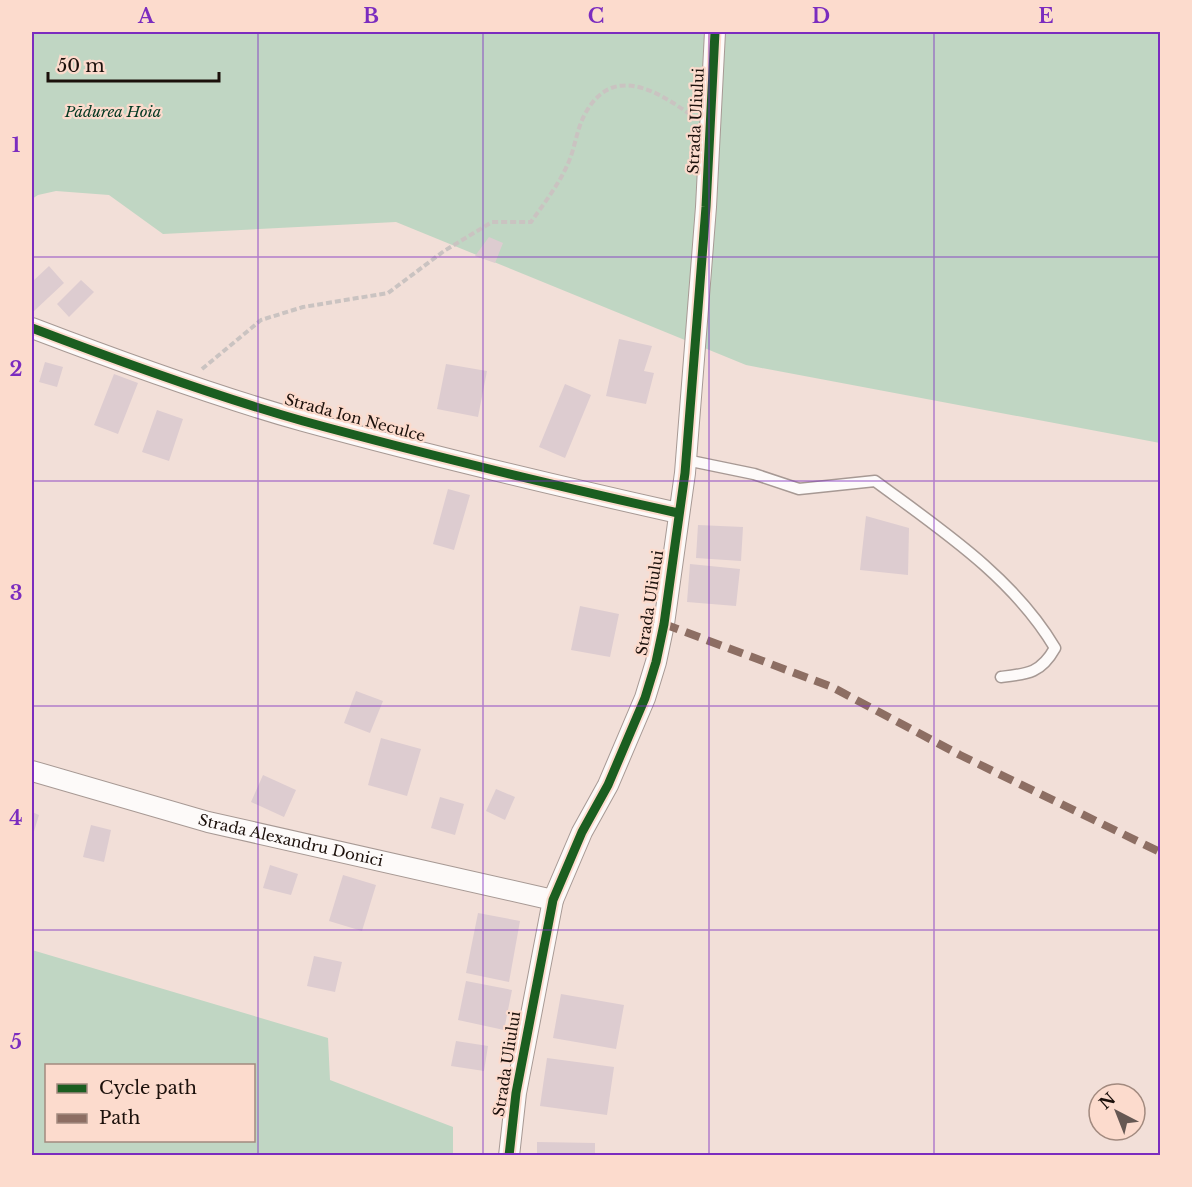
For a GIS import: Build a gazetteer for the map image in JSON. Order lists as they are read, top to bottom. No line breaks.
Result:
{"streets":{"street":["Strada Uliului","Strada Ion Neculce","Strada Alexandru Donici"]},"crossings":[["Strada Uliului","Strada Ion Neculce"],["Strada Uliului","Strada Alexandru Donici"]],"parks":["Pădurea Hoia"],"legend":["Cycle path","Path"],"scale_bar":"50 m","north":"top left","grid":{"columns":["A","B","C","D","E"],"rows":["1","2","3","4","5"]}}
